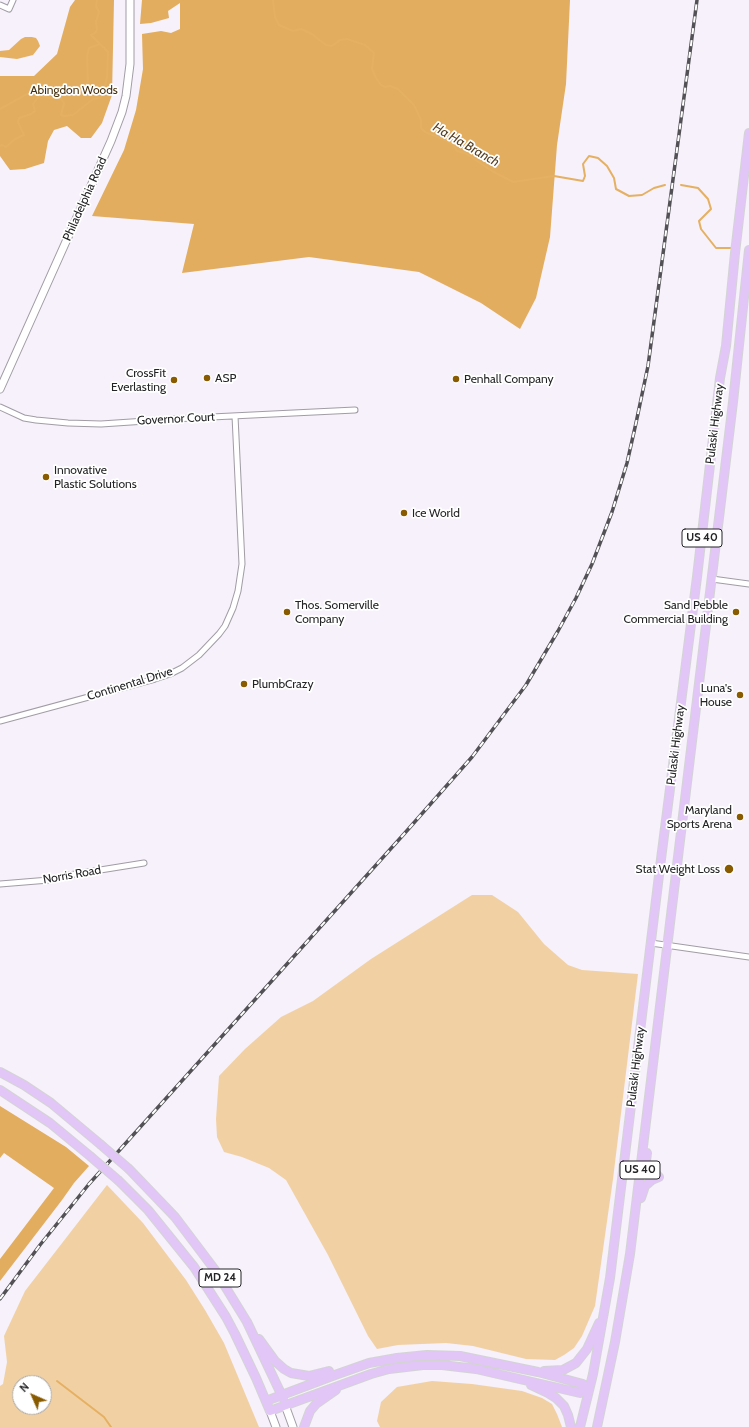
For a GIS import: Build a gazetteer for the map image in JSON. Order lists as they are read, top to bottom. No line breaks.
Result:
{"streets":{"highway":["Pulaski Highway","US 40","MD 24"],"main road":["Philadelphia Road"],"street":["Governor Court","Continental Drive","Norris Road"]},"crossings":[["Governor Court","Continental Drive"]],"water":["Ha Ha Branch"],"parks":["Abingdon Woods"],"places":["ASP","Penhall Company","CrossFit Everlasting","Innovative Plastic Solutions","Ice World","Thos. Somerville Company","Sand Pebble Commercial Building","PlumbCrazy","Luna's House","Maryland Sports Arena","Stat Weight Loss"],"north":"top left"}
